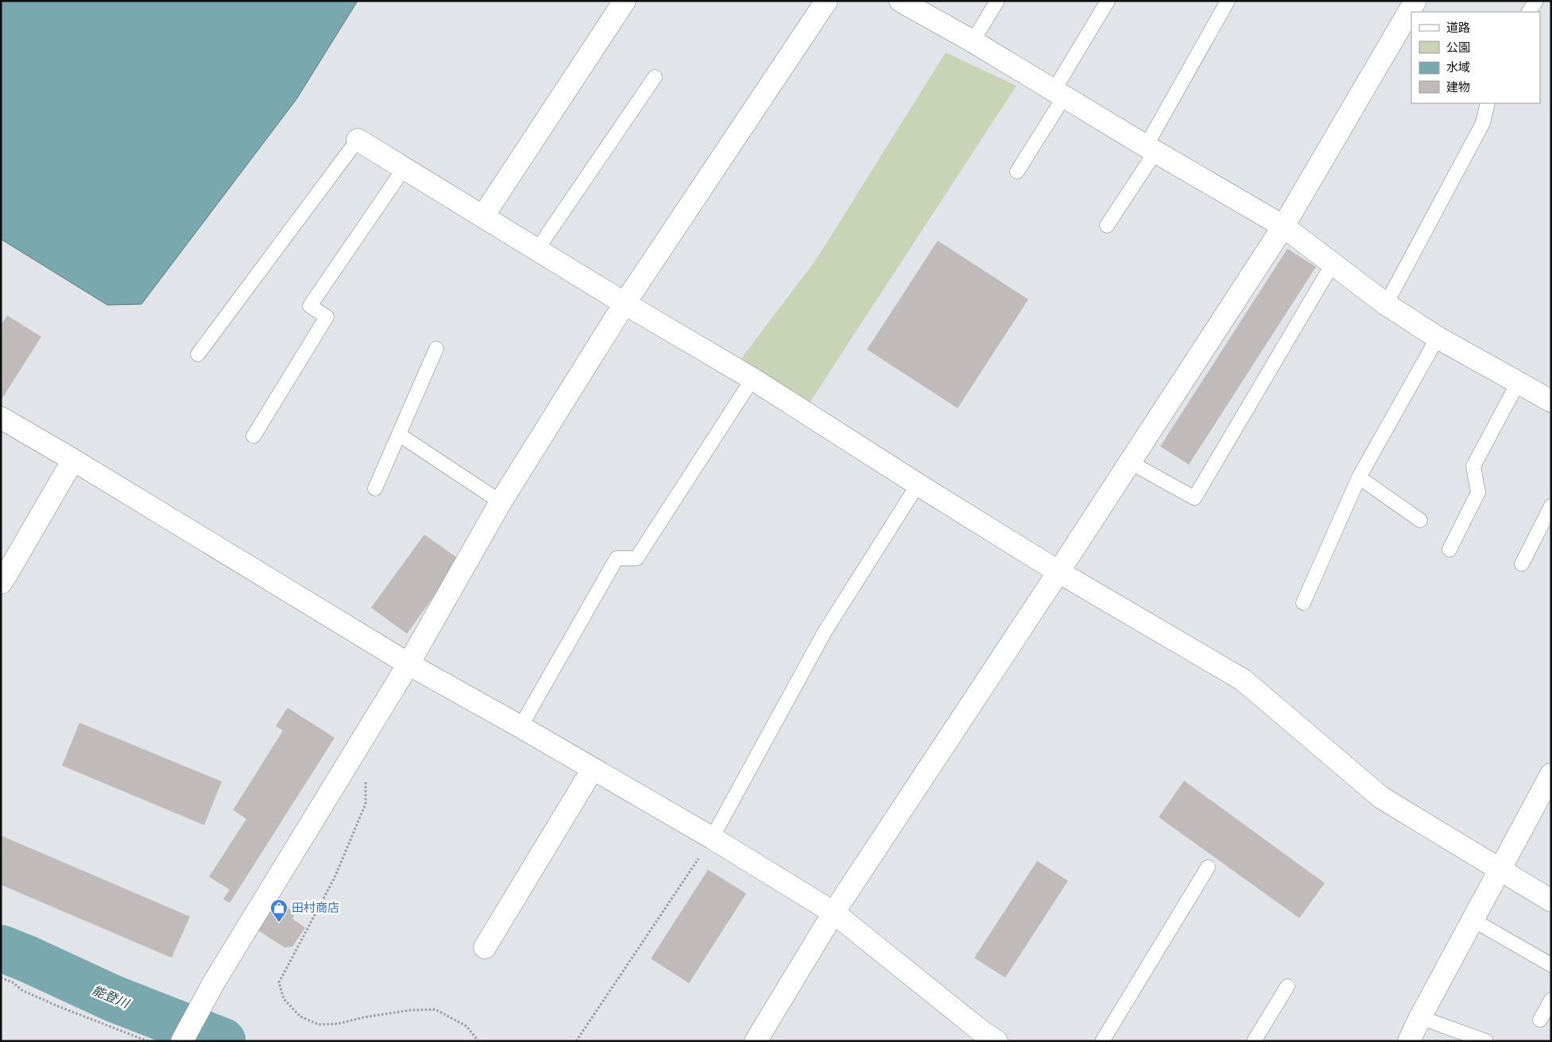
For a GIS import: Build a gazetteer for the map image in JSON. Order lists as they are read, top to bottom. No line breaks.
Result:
{"water":["能登川"],"places":{"shop":["田村商店"]},"legend":["道路","公園","水域","建物"]}
